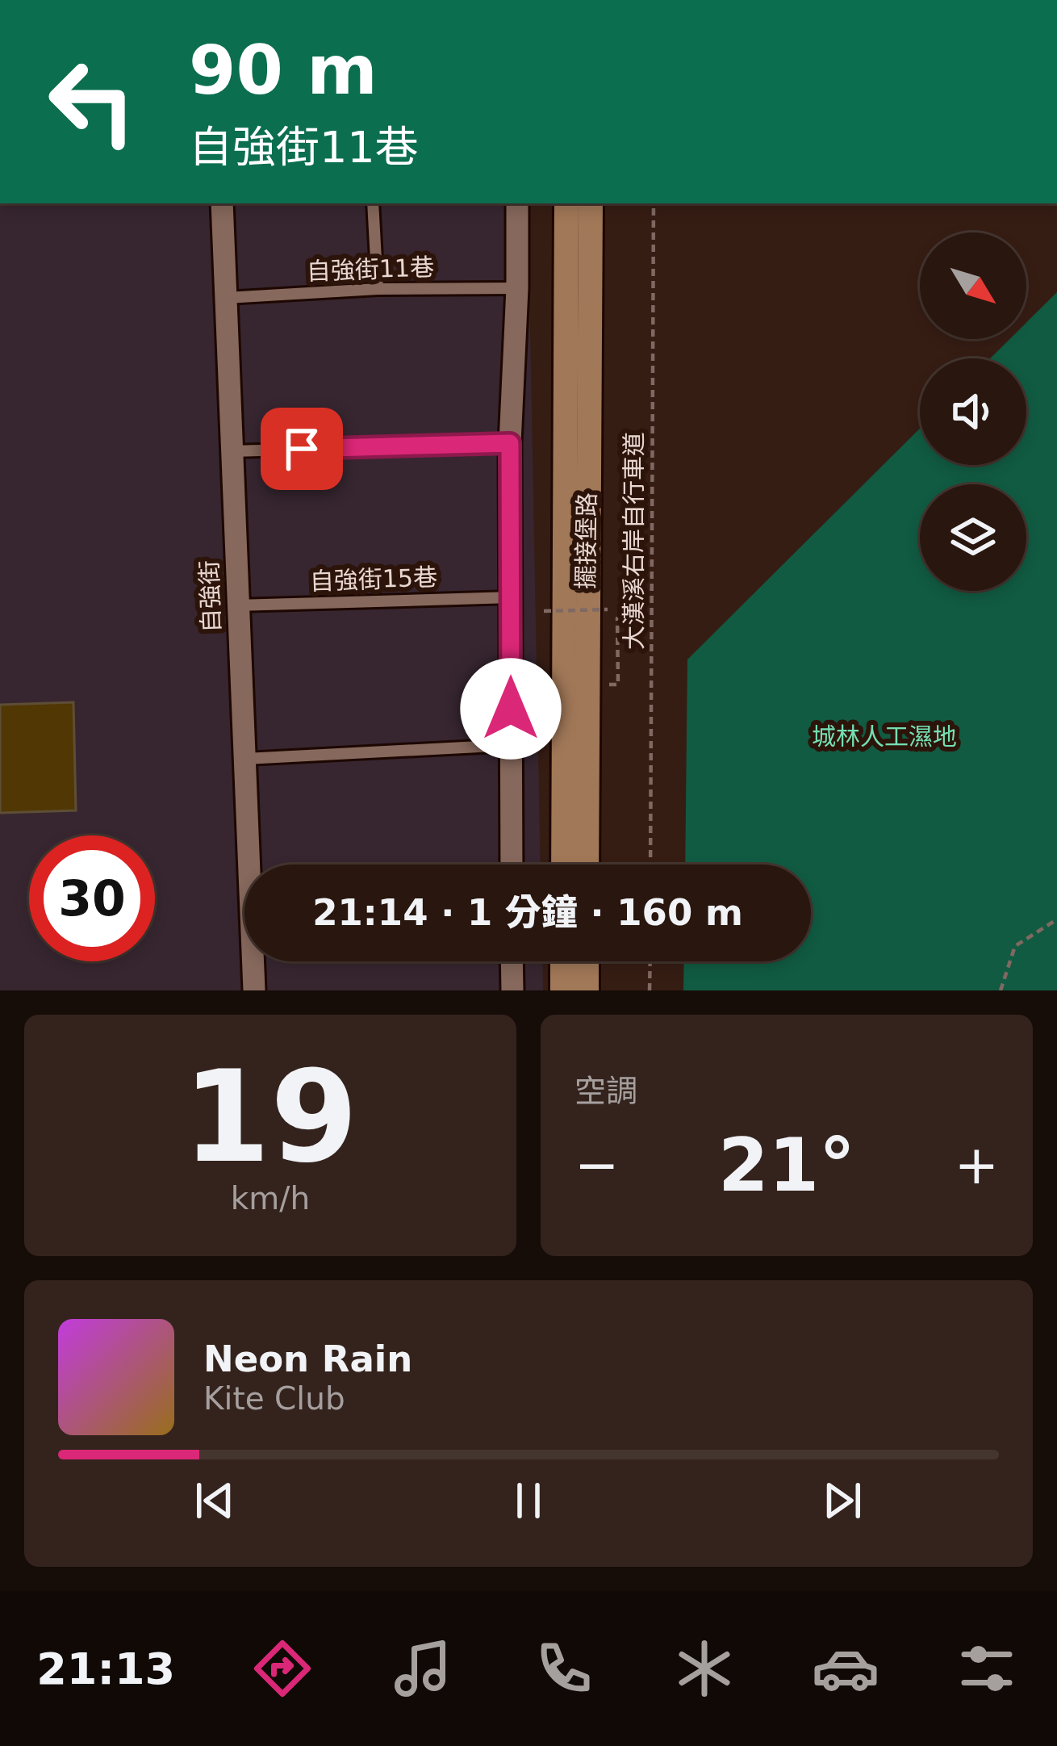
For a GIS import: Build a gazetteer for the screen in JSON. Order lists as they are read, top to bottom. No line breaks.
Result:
{"streets":{"street":["擺接堡路","自強街"],"lane":["自強街11巷","自強街15巷"],"path":["大漢溪右岸自行車道"]},"crossings":[["自強街11巷","自強街"],["自強街15巷","自強街"]],"parks":["城林人工濕地"],"north":"bottom right","page":{"turn":["90 m","自強街11巷"],"limit":"30","trip":"21:14 · 1 分鐘 · 160 m","tile":[["19","km/h"],"空調"],"heat":["−","21°","+"],"song":["Neon Rain","Kite Club"],"tabs":"21:13"}}
